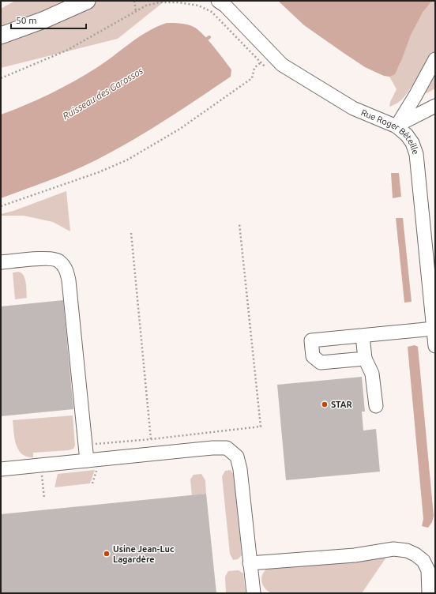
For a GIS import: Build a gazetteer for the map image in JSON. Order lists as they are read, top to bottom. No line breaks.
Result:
{"streets":{"street":["Rue Roger Béteille"]},"water":["Ruisseau des Garossos"],"places":["STAR","Usine Jean-Luc Lagardère"],"scale_bar":"50 m"}
